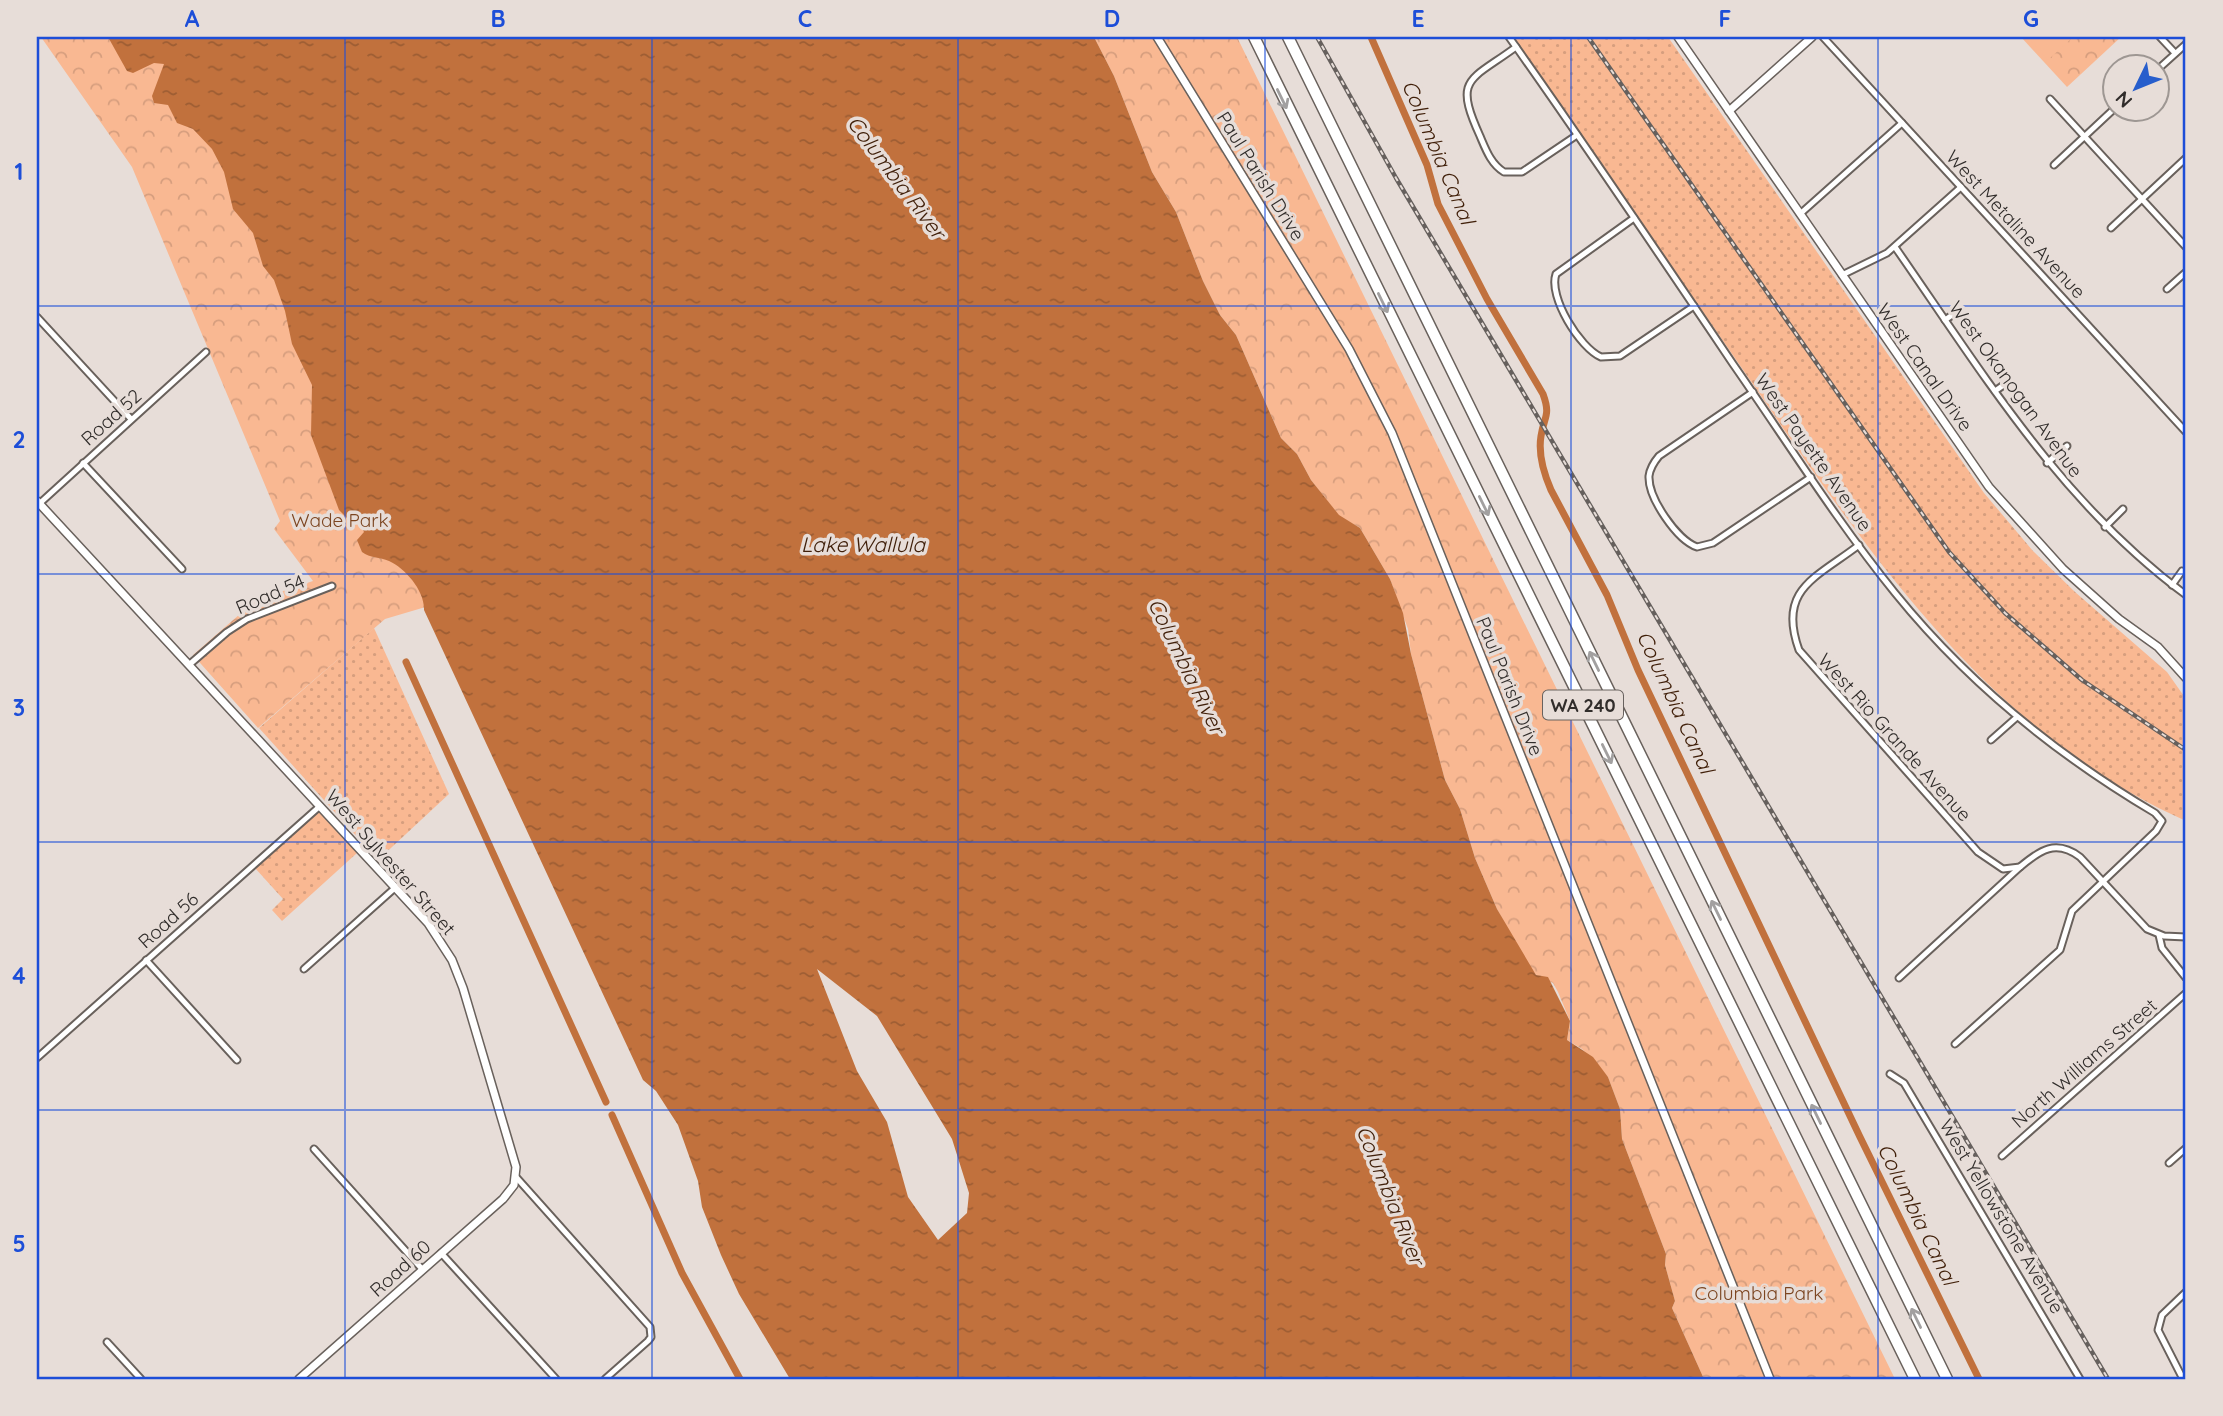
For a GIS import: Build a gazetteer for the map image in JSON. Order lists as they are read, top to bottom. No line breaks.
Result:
{"streets":{"highway":["WA 240"],"street":["Paul Parish Drive","West Metaline Avenue","West Canal Drive","West Okanogan Avenue","Road 52","West Payette Avenue","Road 54","West Rio Grande Avenue","West Sylvester Street","Road 56","North Williams Street","West Yellowstone Avenue","Road 60"]},"crossings":[["Road 52","West Sylvester Street"],["West Payette Avenue","West Rio Grande Avenue"],["Road 54","West Sylvester Street"],["West Sylvester Street","Road 56"],["West Sylvester Street","Road 60"]],"water":["Columbia Canal","Columbia River","Lake Wallula"],"parks":["Wade Park","Columbia Park"],"north":"bottom left","grid":{"columns":["A","B","C","D","E","F","G"],"rows":["1","2","3","4","5"]}}
